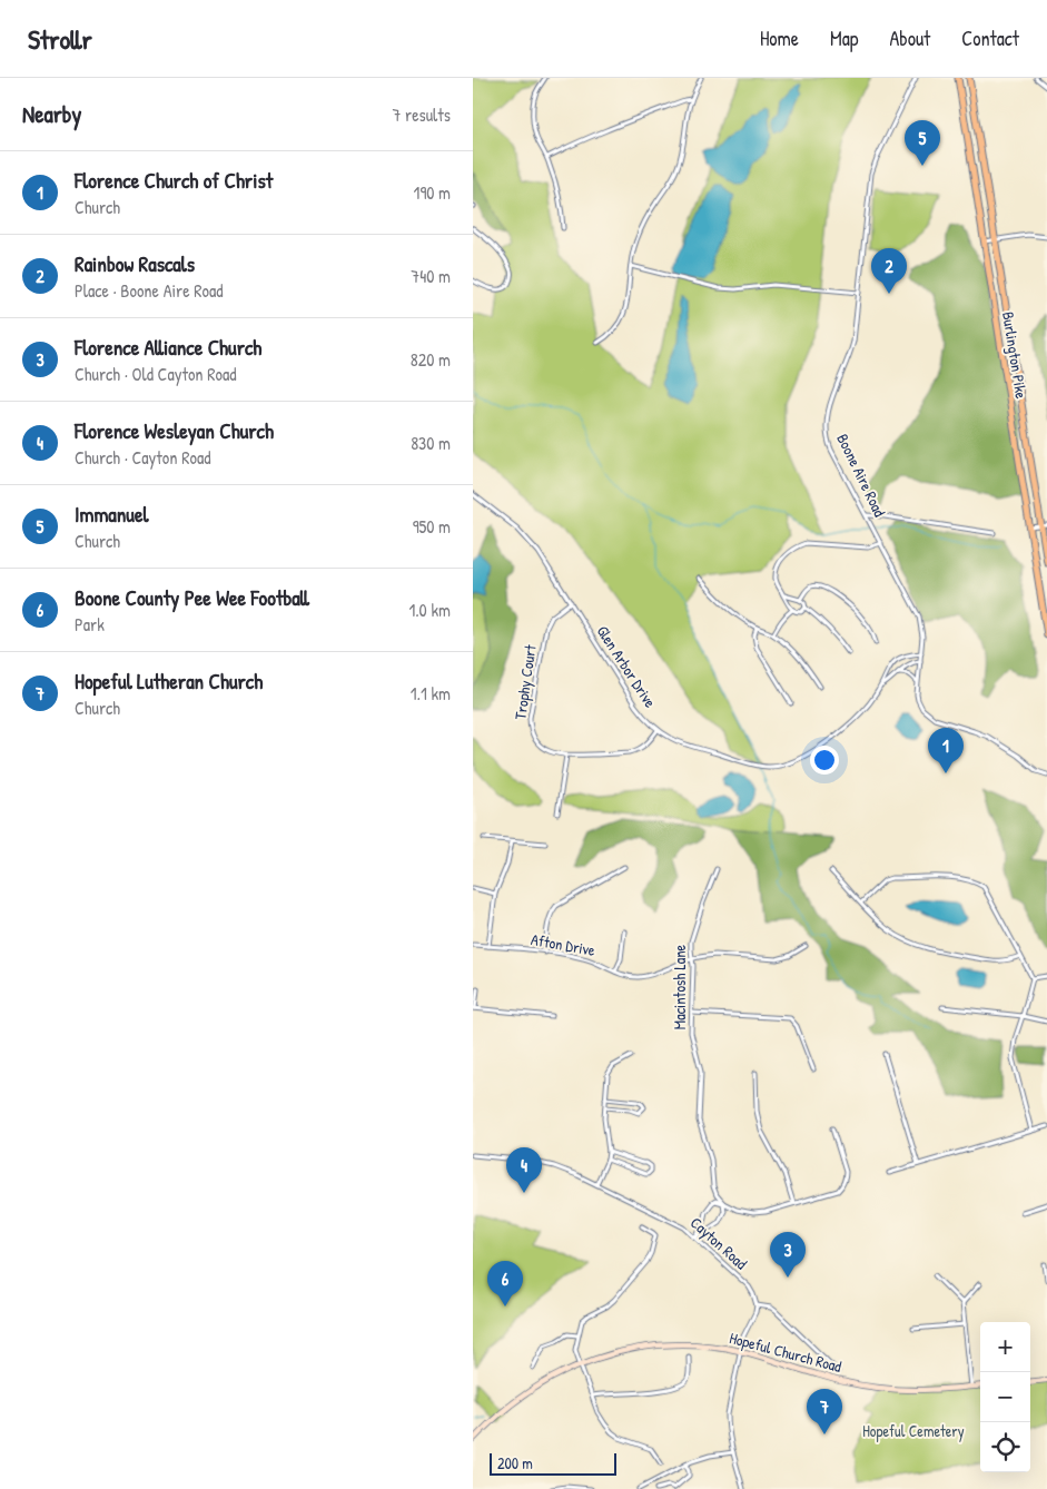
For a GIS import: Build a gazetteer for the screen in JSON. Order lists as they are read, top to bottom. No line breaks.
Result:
{"streets":{"main road":["Burlington Pike","Hopeful Church Road"],"street":["Boone Aire Road","Glen Arbor Drive","Trophy Court","Afton Drive","Macintosh Lane","Cayton Road"]},"crossings":[["Boone Aire Road","Glen Arbor Drive"],["Glen Arbor Drive","Trophy Court"],["Afton Drive","Macintosh Lane"]],"parks":["Hopeful Cemetery"],"scale_bar":"200 m","page":{"header":"Strollr","nav":["Home","Map","About","Contact"],"heading":["Nearby","7 results"],"pins":["5","2","1","4","3","6","7"],"list":[{"mark":"1","name":"Florence Church of Christ","note":"Church","value":"190 m"},{"mark":"2","name":"Rainbow Rascals","note":"Place · Boone Aire Road","value":"740 m"},{"mark":"3","name":"Florence Alliance Church","note":"Church · Old Cayton Road","value":"820 m"},{"mark":"4","name":"Florence Wesleyan Church","note":"Church · Cayton Road","value":"830 m"},{"mark":"5","name":"Immanuel","note":"Church","value":"950 m"},{"mark":"6","name":"Boone County Pee Wee Football","note":"Park","value":"1.0 km"},{"mark":"7","name":"Hopeful Lutheran Church","note":"Church","value":"1.1 km"}],"map_buttons":["+","−"],"scale":"200 m"}}
